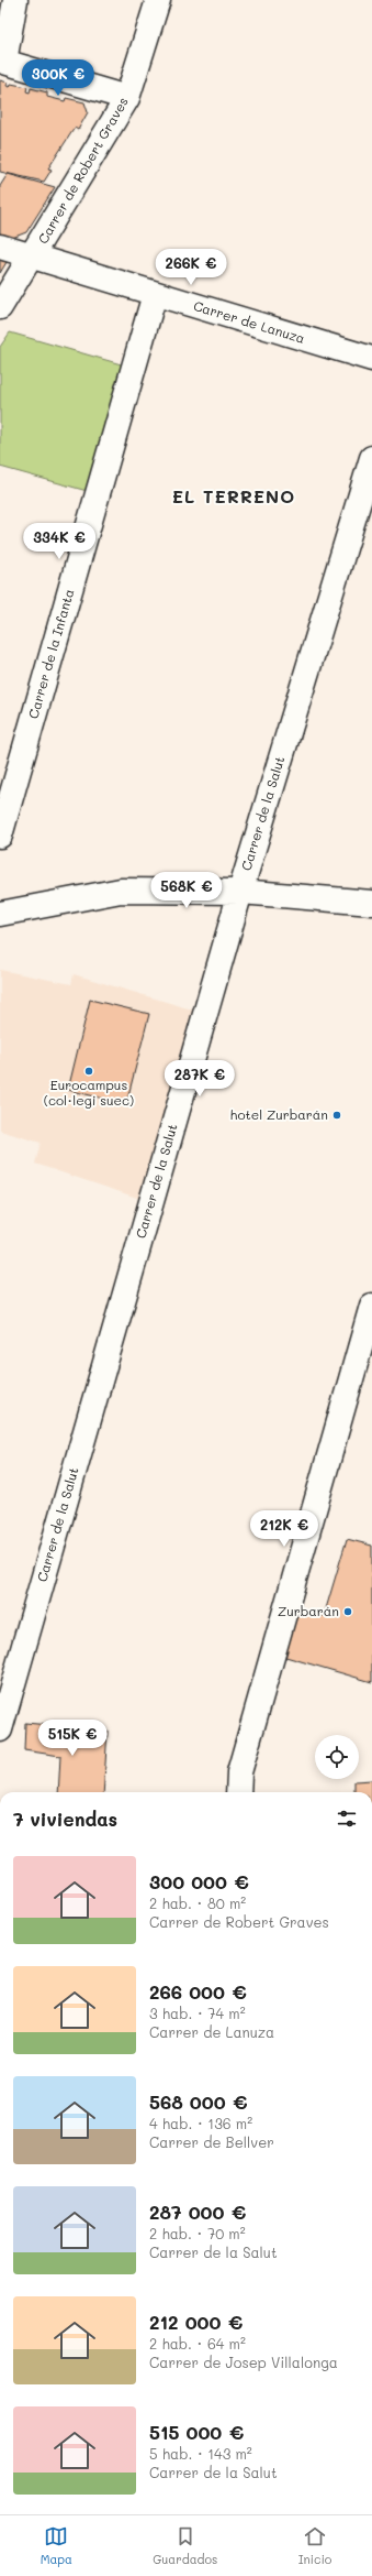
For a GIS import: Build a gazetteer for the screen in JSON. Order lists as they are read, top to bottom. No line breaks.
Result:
{"streets":{"street":["Carrer de Robert Graves","Carrer de Lanuza","Carrer de la Infanta","Carrer de la Salut"]},"crossings":[["Carrer de Robert Graves","Carrer de Lanuza"],["Carrer de Lanuza","Carrer de la Infanta"]],"districts":["EL TERRENO"],"places":["Eurocampus (col·legi suec)","hotel Zurbarán","Zurbarán"],"page":{"price":["300K €","266K €","334K €","568K €","287K €","212K €","515K €"],"heading":"7 viviendas","list":[{"name":"300 000 €","note":"2 hab. · 80 m² · Carrer de Robert Graves"},{"name":"266 000 €","note":"3 hab. · 74 m² · Carrer de Lanuza"},{"name":"568 000 €","note":"4 hab. · 136 m² · Carrer de Bellver"},{"name":"287 000 €","note":"2 hab. · 70 m² · Carrer de la Salut"},{"name":"212 000 €","note":"2 hab. · 64 m² · Carrer de Josep Villalonga"},{"name":"515 000 €","note":"5 hab. · 143 m² · Carrer de la Salut"}],"tabs":["Mapa","Guardados","Inicio"]}}
